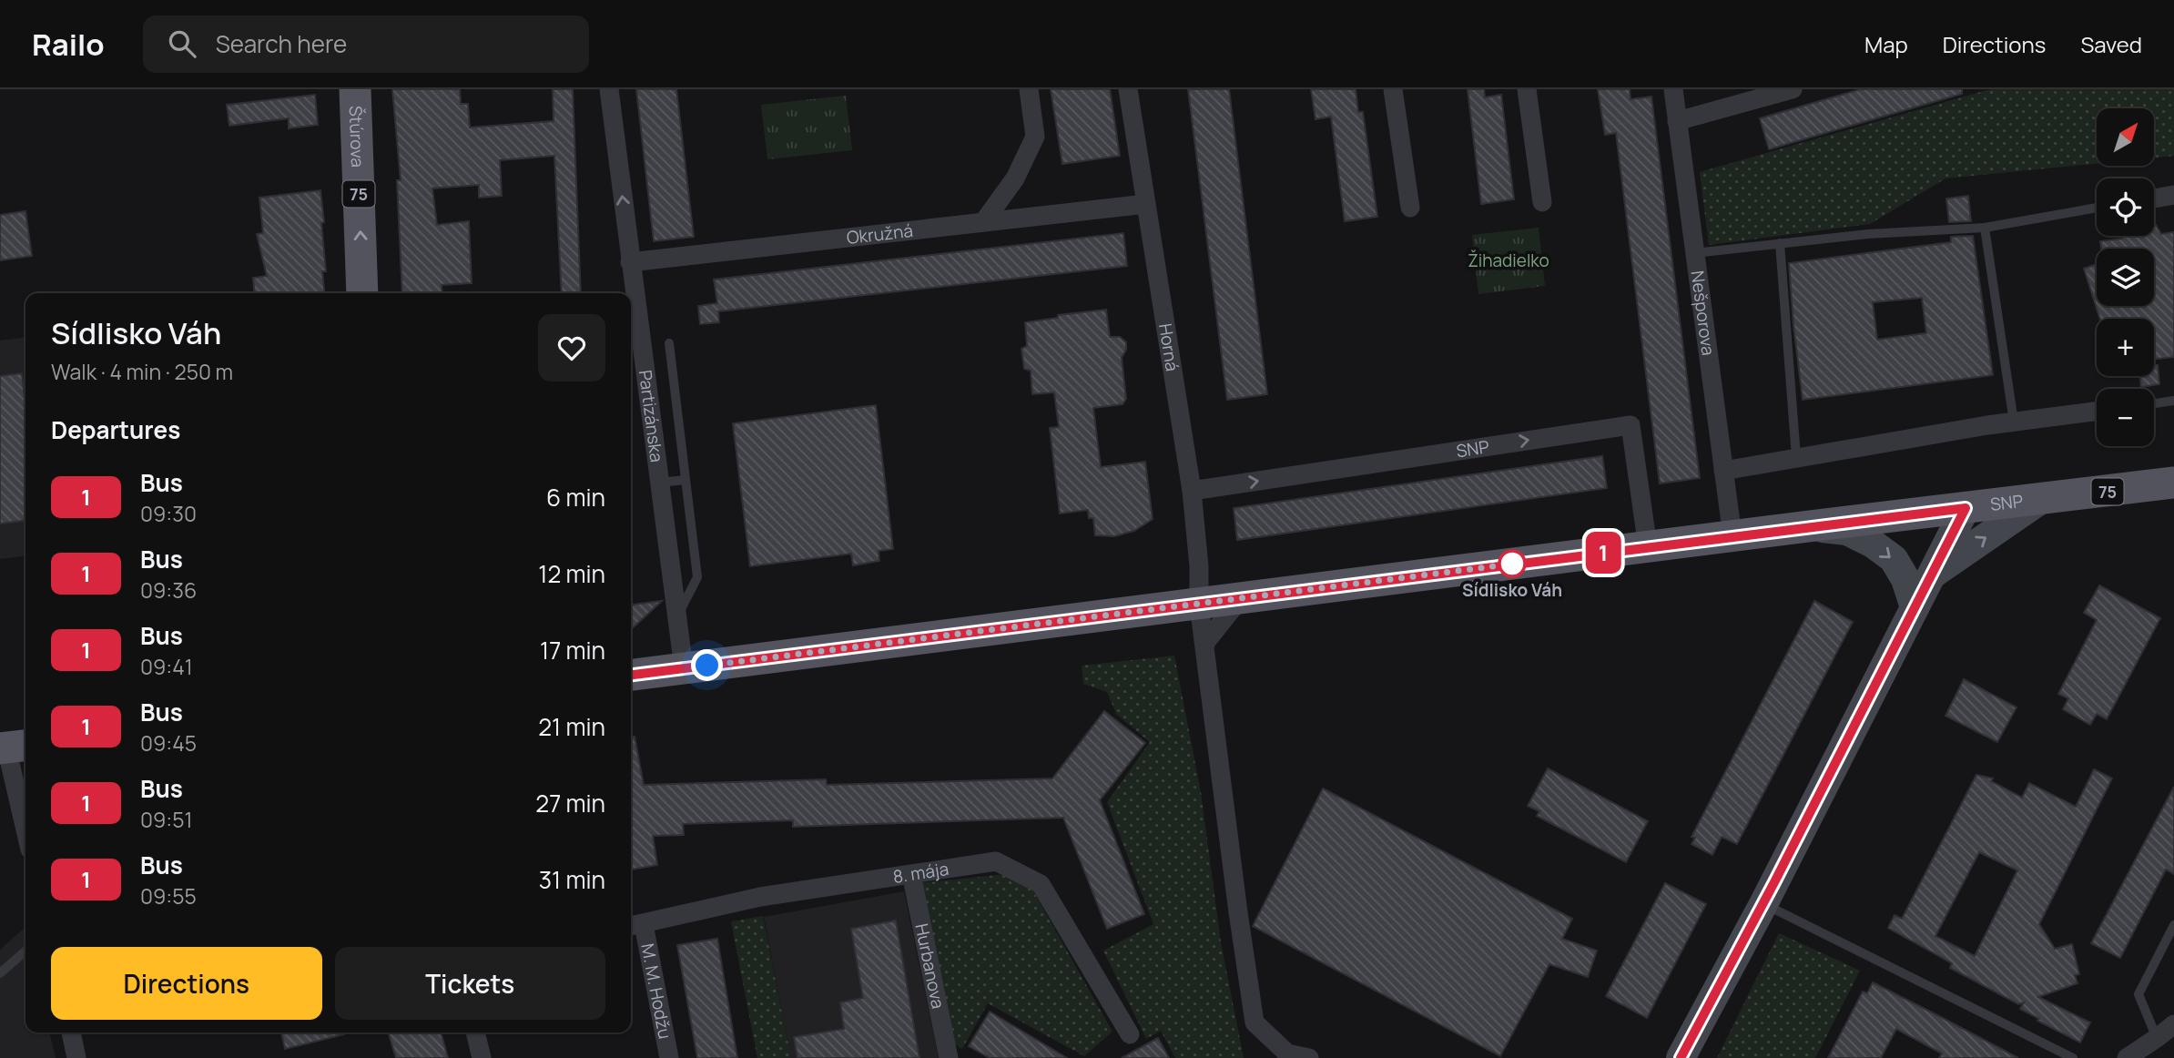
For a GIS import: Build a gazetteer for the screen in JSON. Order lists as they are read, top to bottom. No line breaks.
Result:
{"streets":{"main road":["Štúrova","75","SNP"],"street":["Okružná","Nešporova","Horná","Partizánska","8. mája","Hurbanova","M. M. Hodžu"]},"crossings":[["Okružná","Horná"],["Okružná","Partizánska"],["Nešporova","SNP"],["Horná","SNP"],["Partizánska","SNP"],["8. mája","Hurbanova"],["8. mája","M. M. Hodžu"]],"one_way":["Štúrova"],"parks":["Žihadielko"],"places":["Sídlisko Váh"],"lines":["bus line 1"],"north":"top right","page":{"header":"Railo","search":"Search here","nav":["Map","Directions","Saved"],"on_map":"1","map_buttons":["+","−"],"heading":[["Sídlisko Váh","Walk · 4 min · 250 m"],"Departures"],"list":[{"mark":"1","name":"Bus","note":"09:30","value":"6 min"},{"mark":"1","name":"Bus","note":"09:36","value":"12 min"},{"mark":"1","name":"Bus","note":"09:41","value":"17 min"},{"mark":"1","name":"Bus","note":"09:45","value":"21 min"},{"mark":"1","name":"Bus","note":"09:51","value":"27 min"},{"mark":"1","name":"Bus","note":"09:55","value":"31 min"}],"buttons":["Directions","Tickets"]}}
